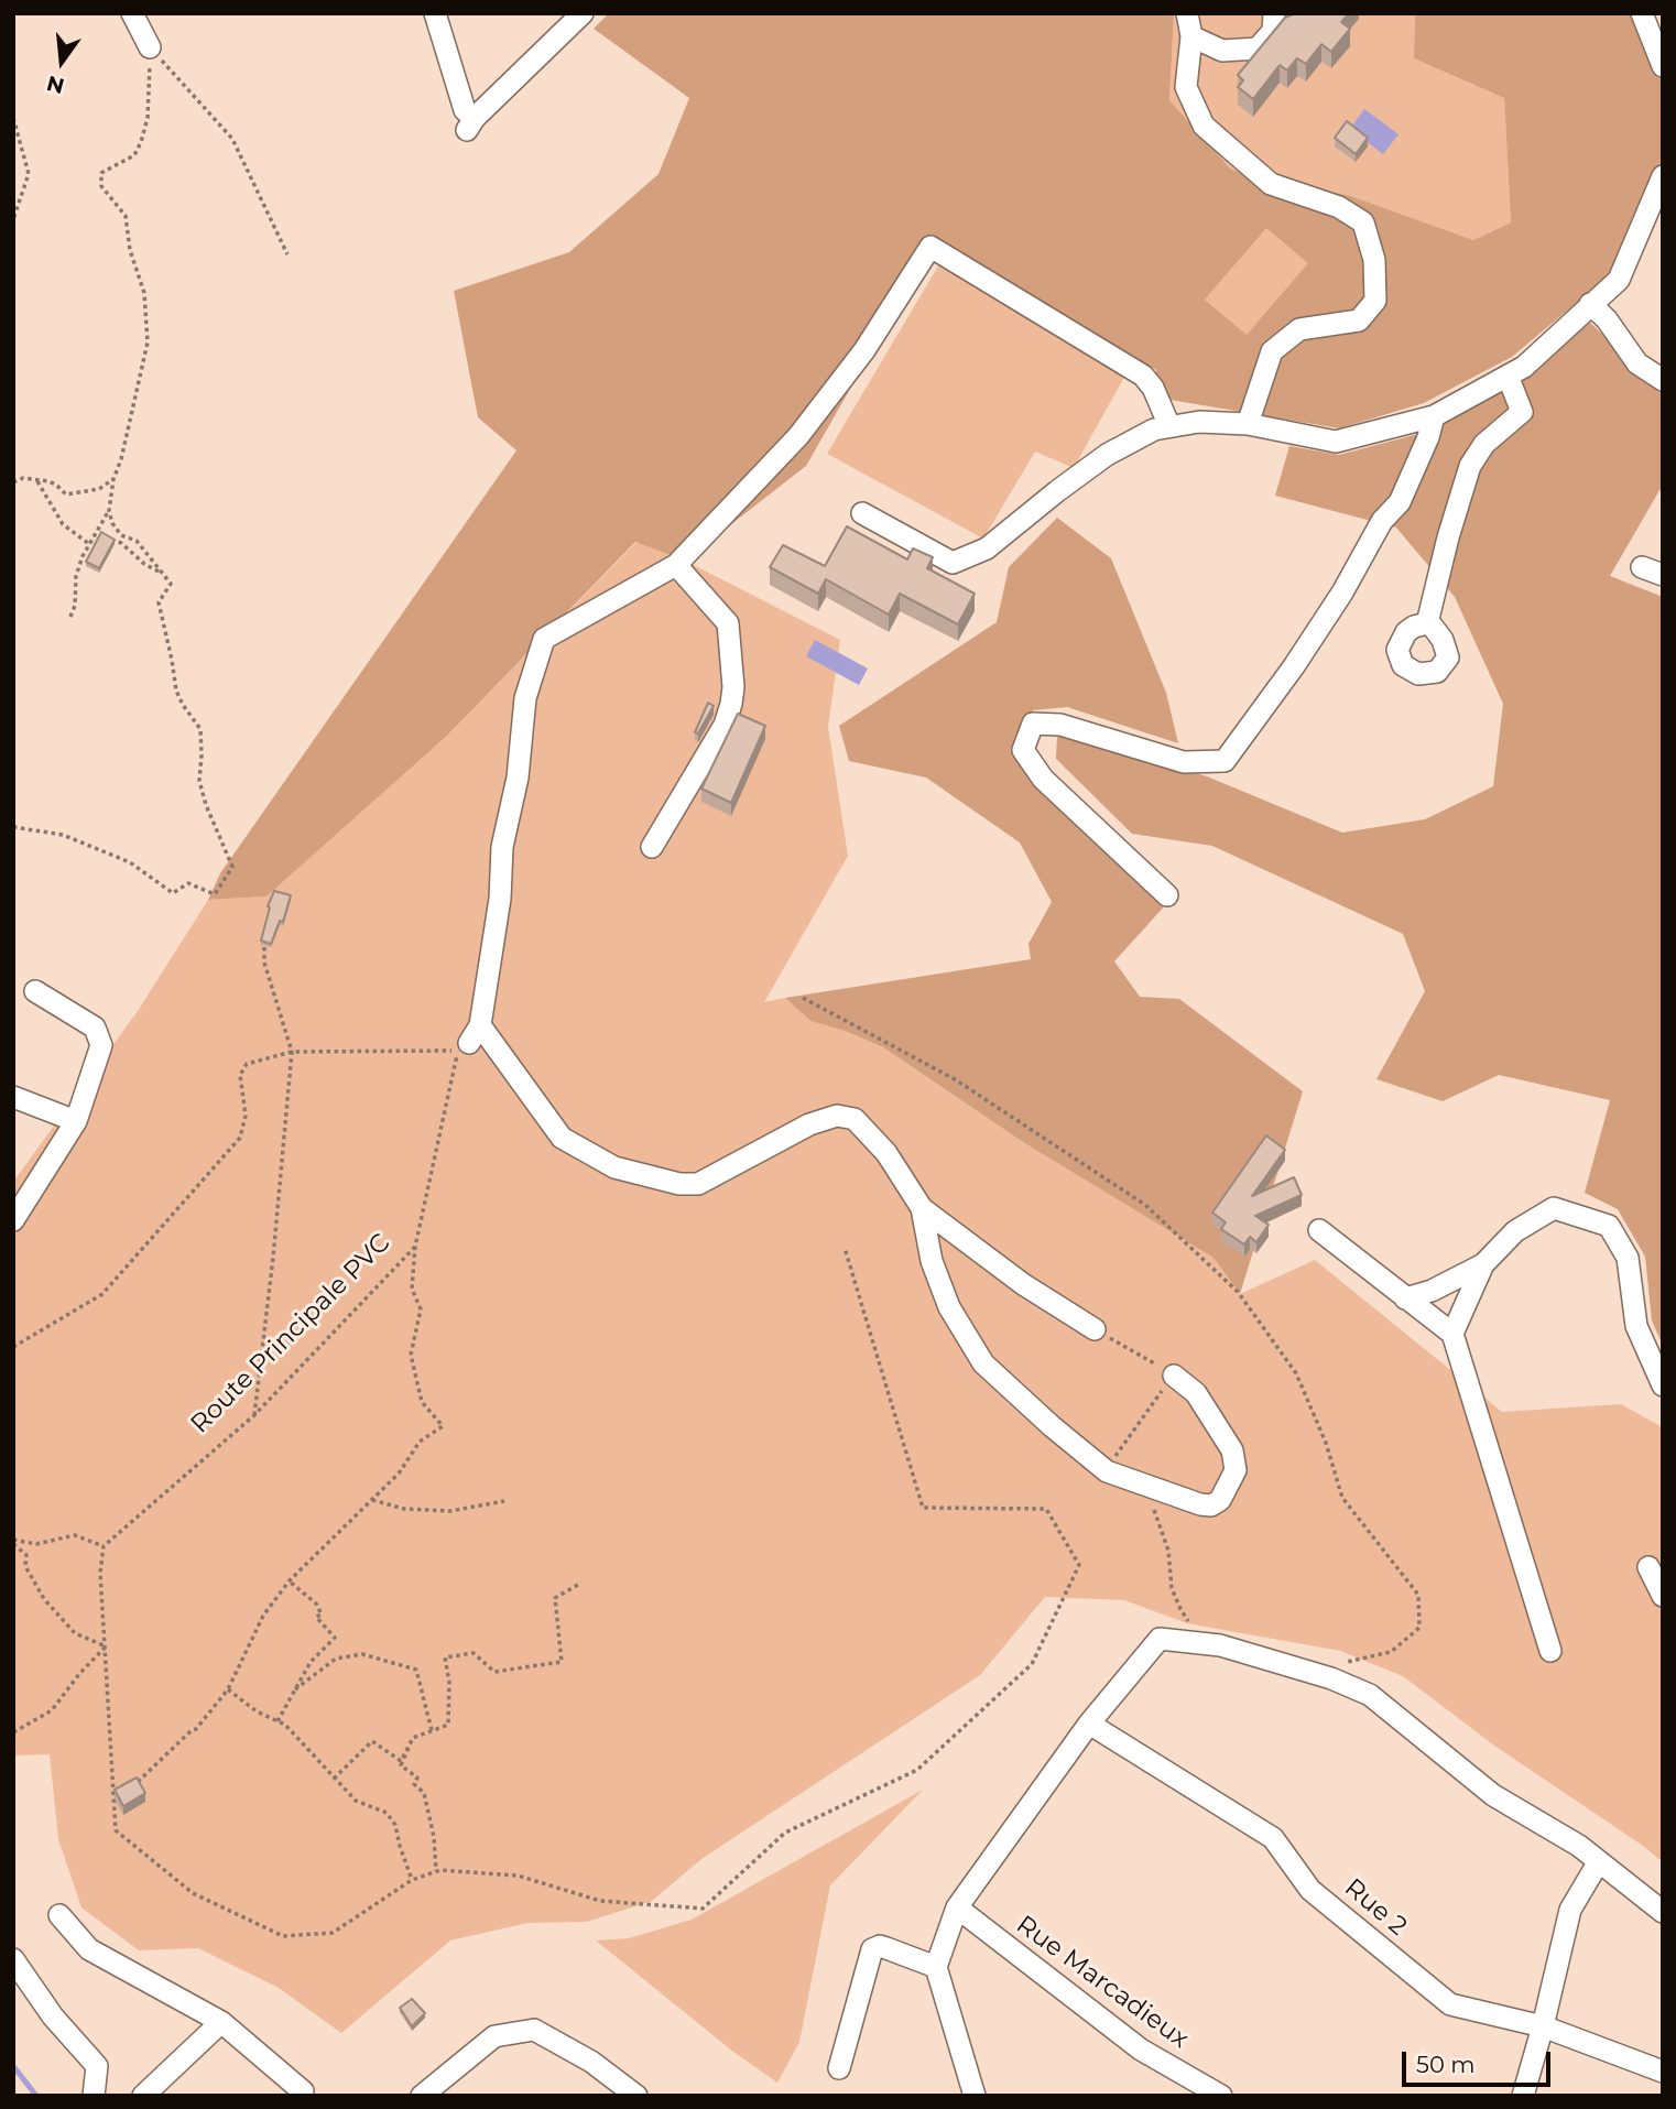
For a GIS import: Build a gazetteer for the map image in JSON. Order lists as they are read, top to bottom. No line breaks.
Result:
{"streets":{"street":["Rue 2","Rue Marcadieux"],"path":["Route Principale PVC"]},"scale_bar":"50 m","north":"bottom"}
